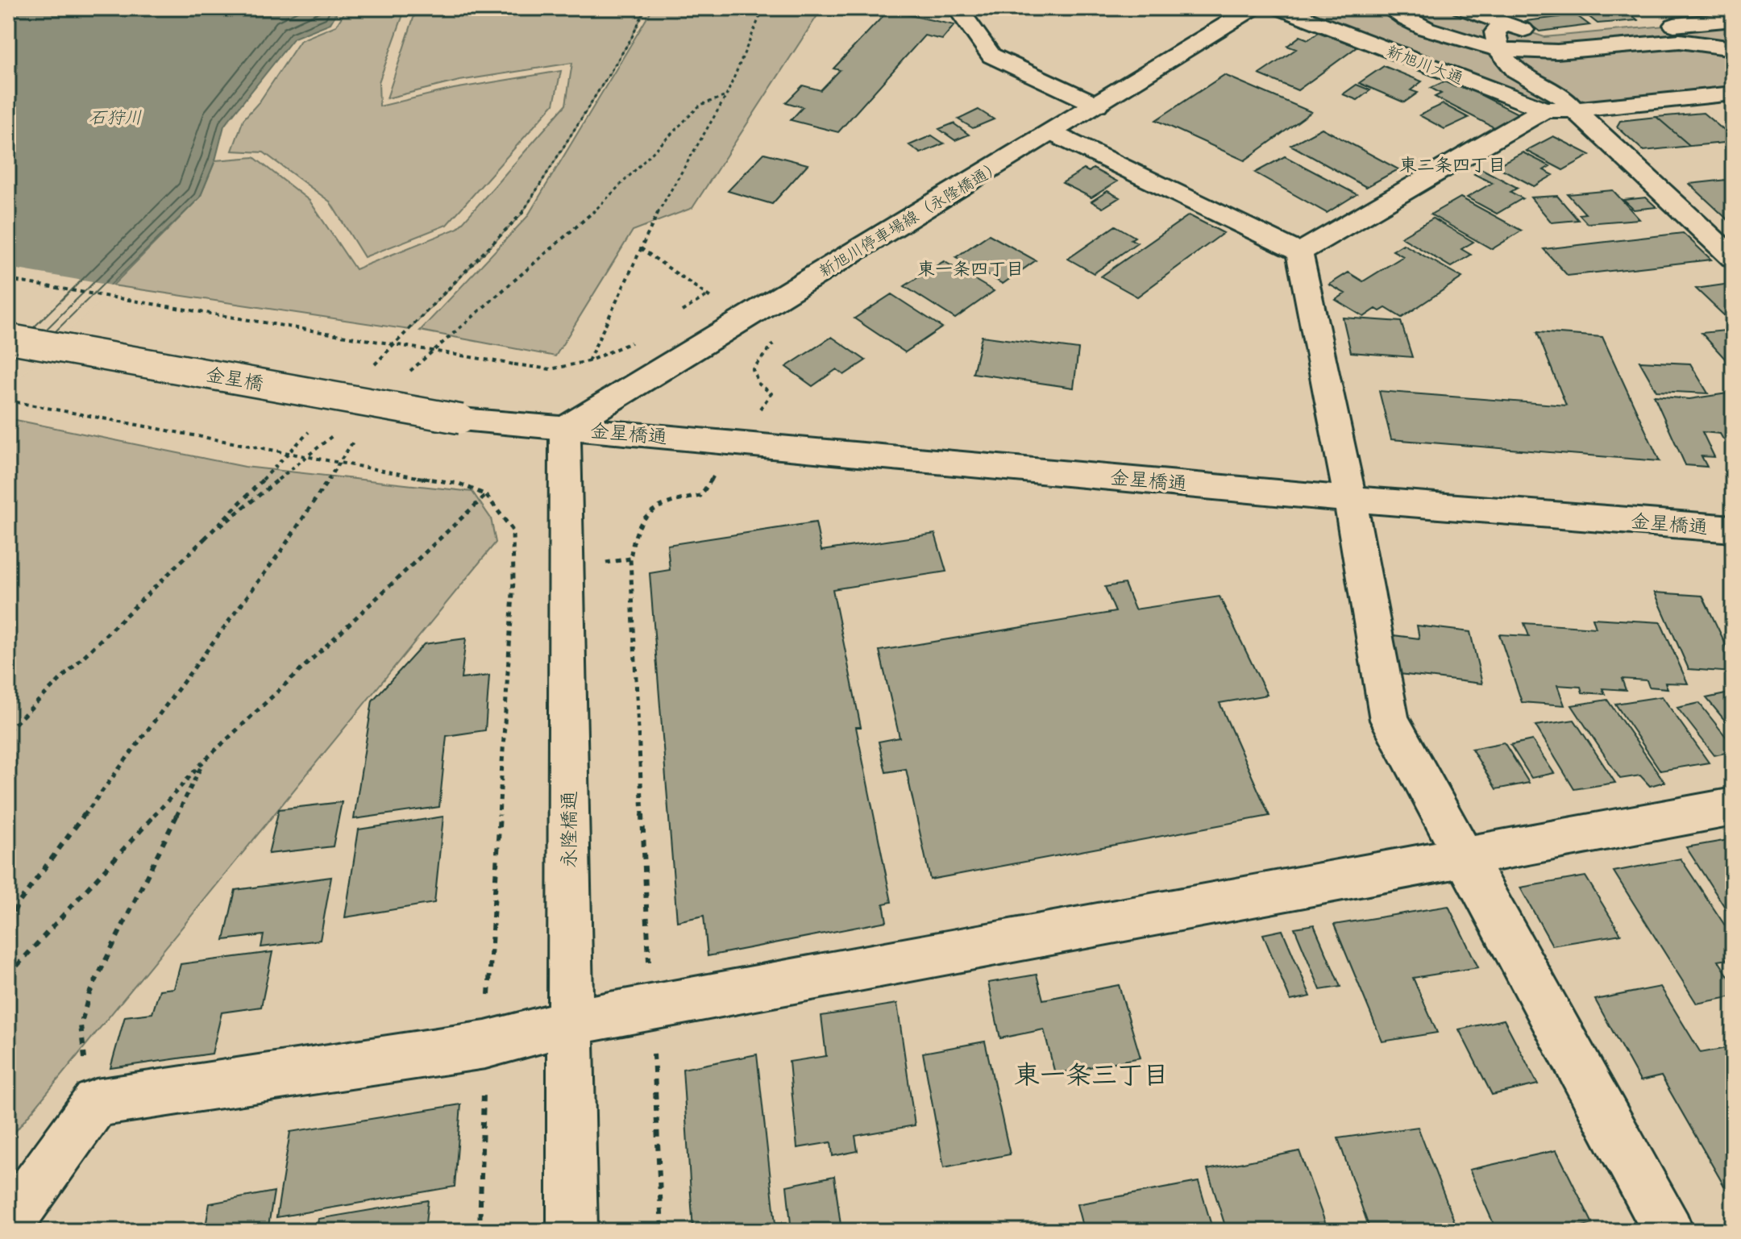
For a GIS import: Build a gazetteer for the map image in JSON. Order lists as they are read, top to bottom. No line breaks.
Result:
{"streets":{"street":["新旭川大通","新旭川停車場線（永隆橋通）","金星橋","金星橋通","永隆橋通"]},"crossings":[["新旭川停車場線（永隆橋通）","金星橋"],["新旭川停車場線（永隆橋通）","金星橋通"],["新旭川停車場線（永隆橋通）","永隆橋通"],["金星橋","金星橋通"],["金星橋","永隆橋通"],["金星橋通","永隆橋通"]],"districts":["東二条四丁目","東一条四丁目","東一条三丁目"],"water":["石狩川"]}
